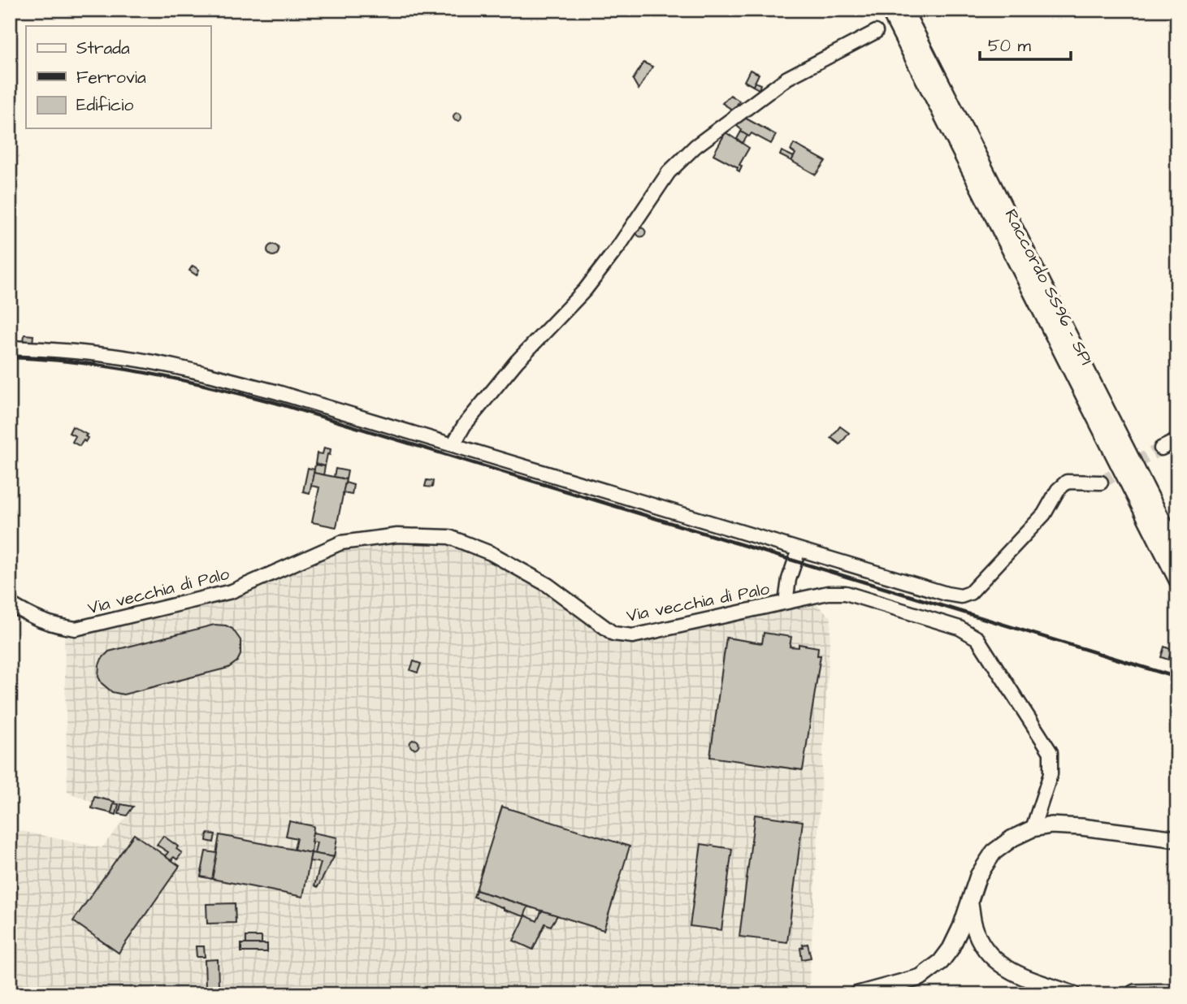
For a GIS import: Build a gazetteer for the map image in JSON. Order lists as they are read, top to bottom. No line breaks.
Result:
{"streets":{"main road":["Raccordo SS96 - SP1"],"street":["Via vecchia di Palo"]},"legend":["Strada","Ferrovia","Edificio"],"scale_bar":"50 m"}
